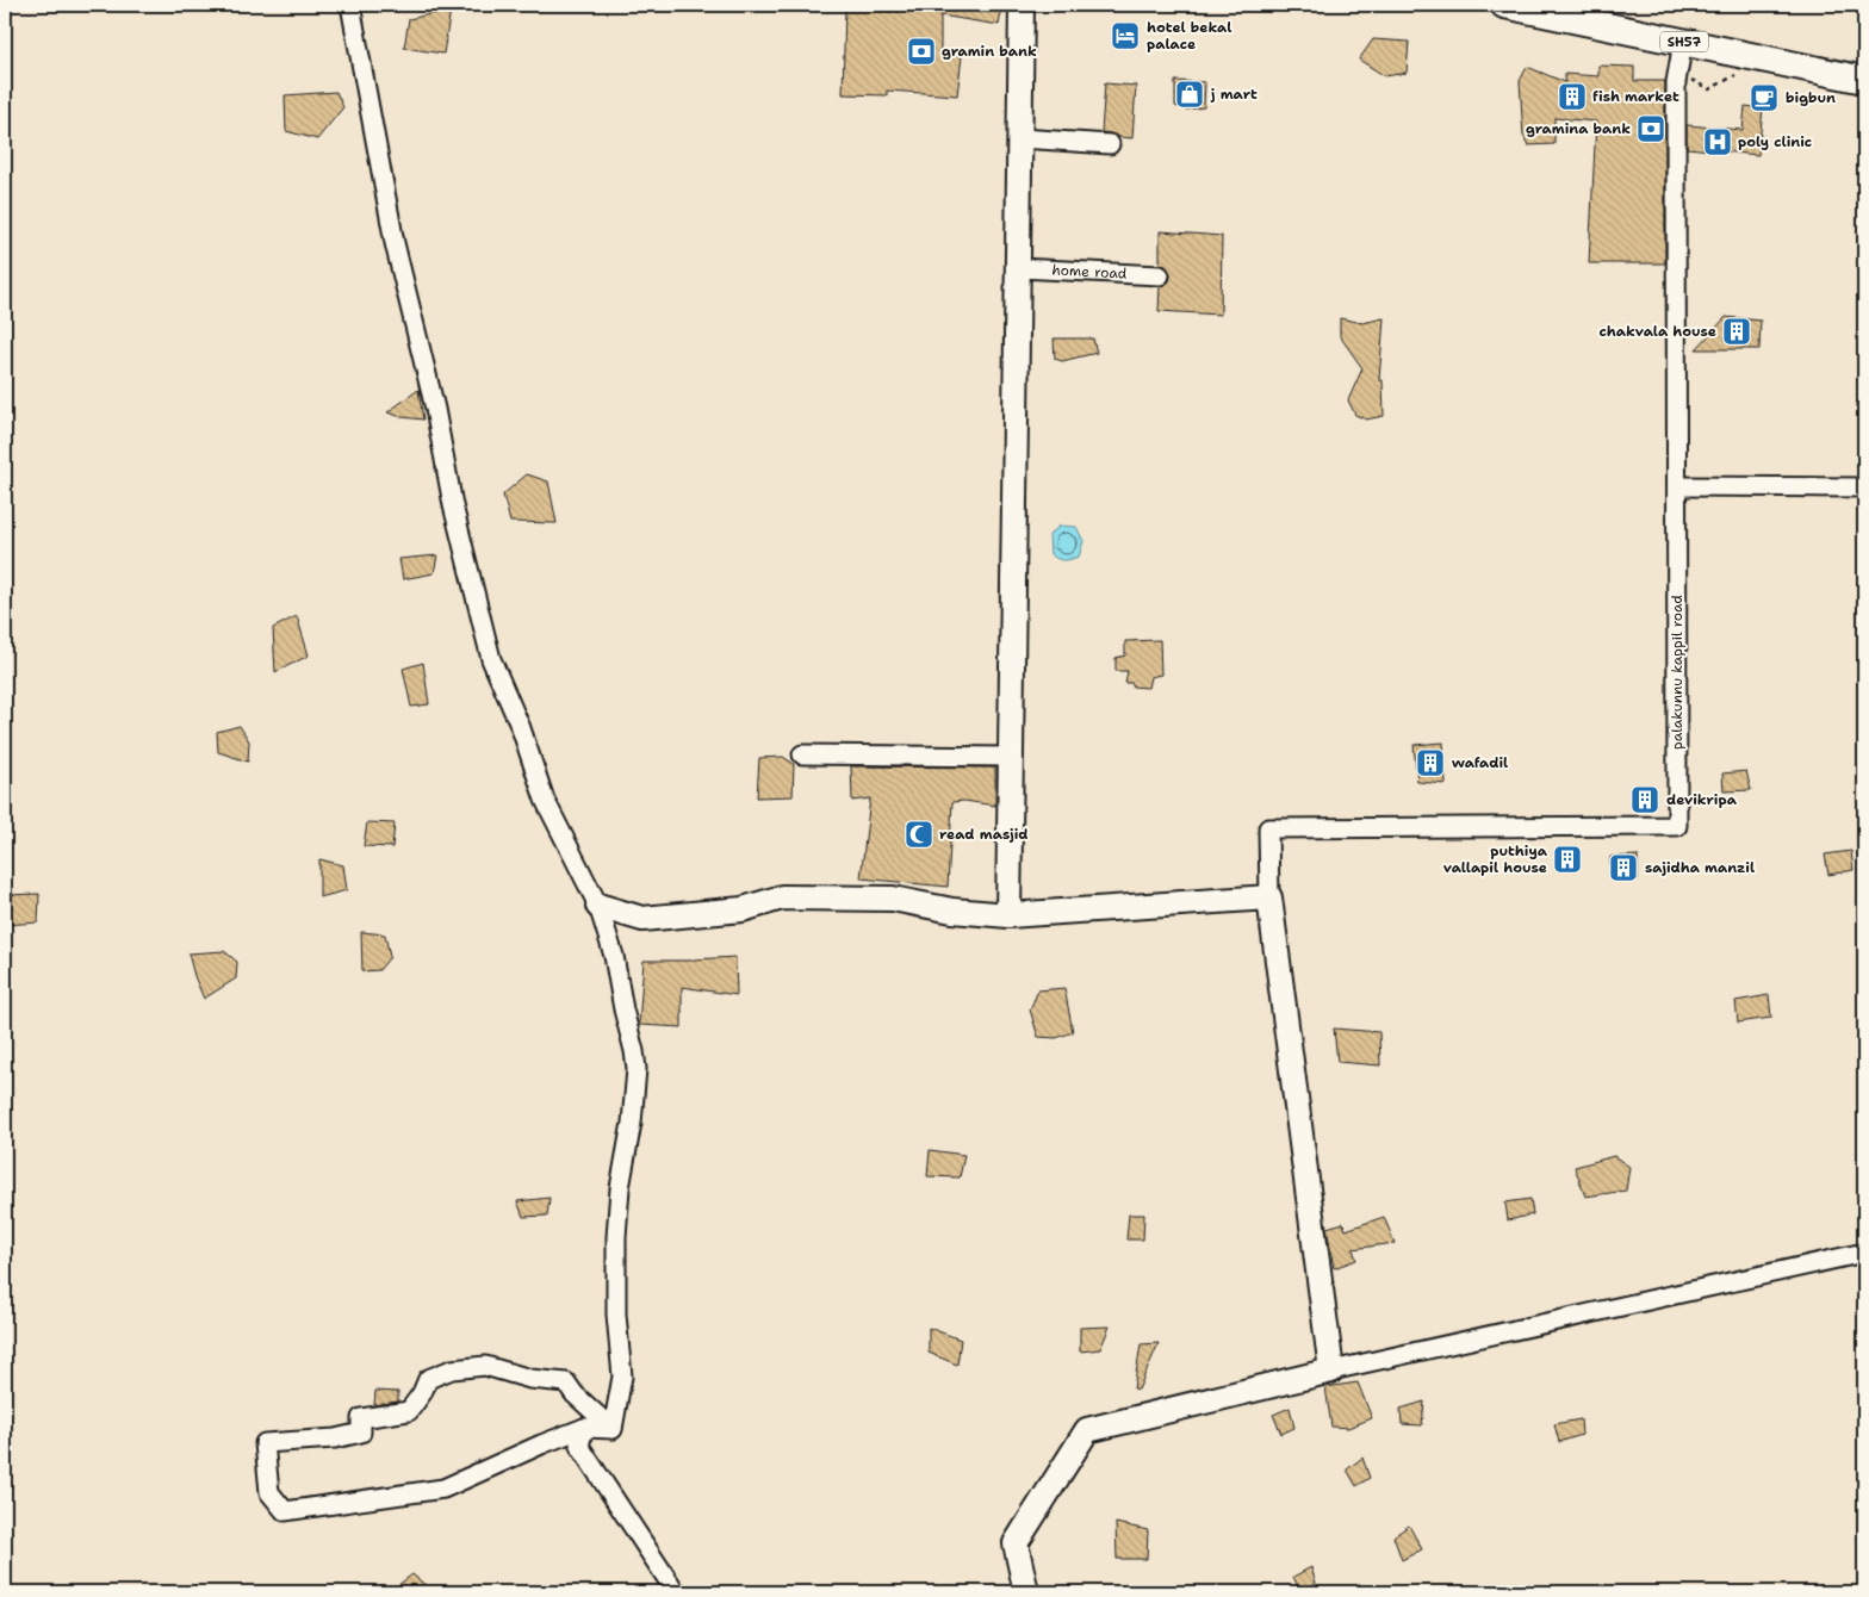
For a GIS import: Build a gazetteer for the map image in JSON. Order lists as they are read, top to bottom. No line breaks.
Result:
{"streets":{"main road":["SH57"],"street":["home road","palakunnu kappil road"]},"crossings":[["SH57","palakunnu kappil road"]],"places":{"hotel":["hotel bekal palace"],"bank":["gramin bank","gramina bank"],"shop":["j mart"],"building":["fish market","chakvala house","wafadil","devikripa","puthiya vallapil house","sajidha manzil"],"cafe":["bigbun"],"hospital":["poly clinic"],"mosque":["read masjid"]}}
